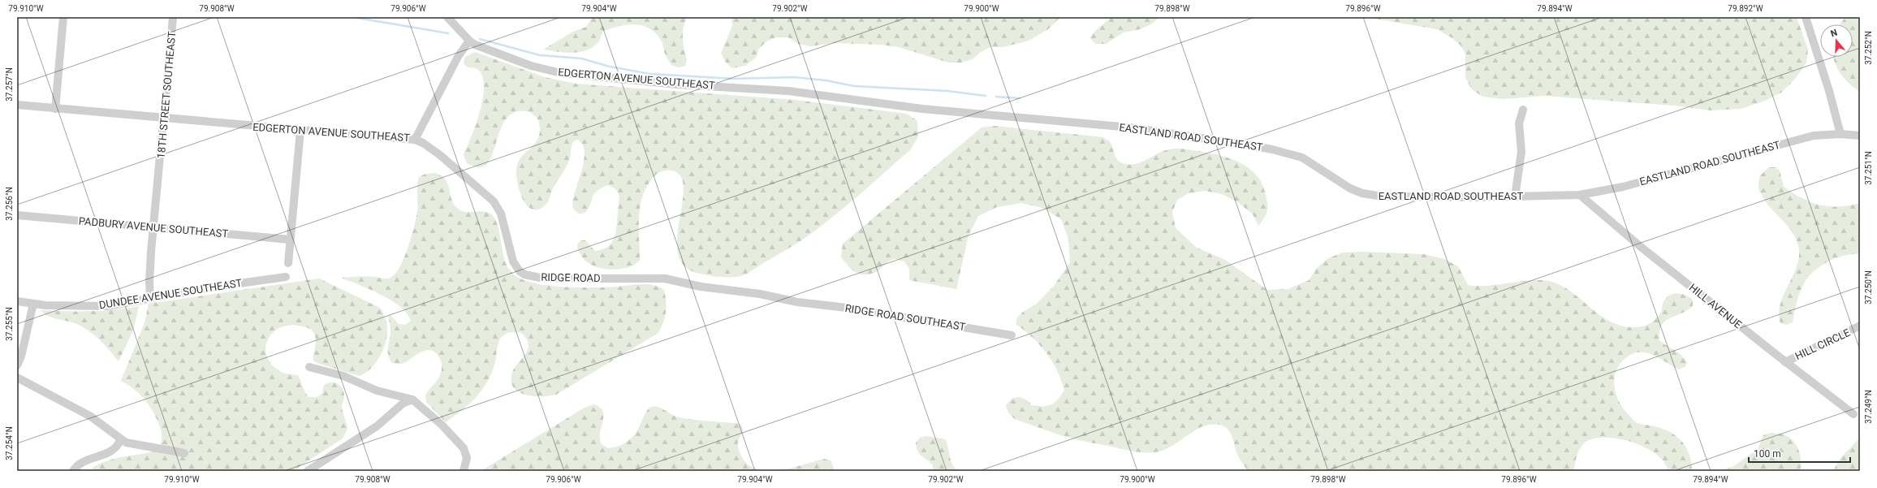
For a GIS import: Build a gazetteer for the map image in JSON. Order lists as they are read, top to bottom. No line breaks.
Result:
{"streets":{"street":["EDGERTON AVENUE SOUTHEAST","18TH STREET SOUTHEAST","EASTLAND ROAD SOUTHEAST","PADBURY AVENUE SOUTHEAST","RIDGE ROAD","DUNDEE AVENUE SOUTHEAST","HILL AVENUE","RIDGE ROAD SOUTHEAST","HILL CIRCLE"]},"crossings":[["EDGERTON AVENUE SOUTHEAST","18TH STREET SOUTHEAST"],["EDGERTON AVENUE SOUTHEAST","EASTLAND ROAD SOUTHEAST"],["EDGERTON AVENUE SOUTHEAST","RIDGE ROAD"],["18TH STREET SOUTHEAST","PADBURY AVENUE SOUTHEAST"],["18TH STREET SOUTHEAST","DUNDEE AVENUE SOUTHEAST"],["EASTLAND ROAD SOUTHEAST","HILL AVENUE"],["RIDGE ROAD","RIDGE ROAD SOUTHEAST"],["HILL AVENUE","HILL CIRCLE"]],"scale_bar":"100 m","north":"top","coordinates":["79.910°W","79.908°W","79.906°W","79.904°W","79.902°W","79.900°W","79.898°W","79.896°W","79.894°W","79.892°W","37.252°N","37.257°N","37.251°N","37.256°N","37.250°N","37.255°N","37.249°N","37.254°N"]}
